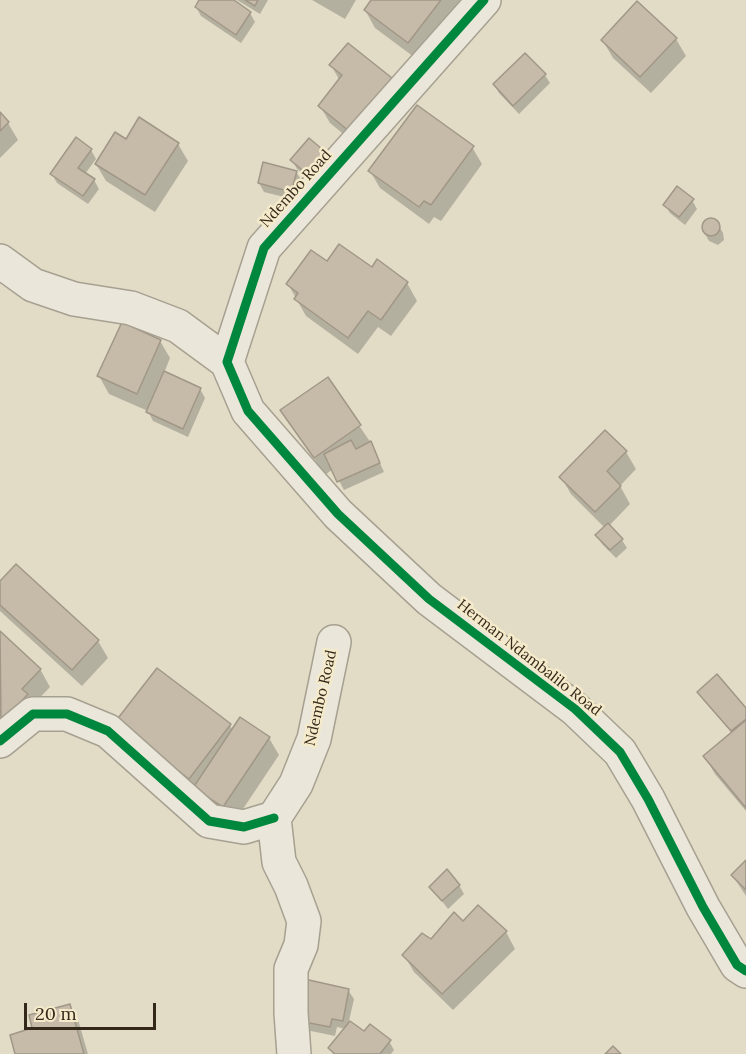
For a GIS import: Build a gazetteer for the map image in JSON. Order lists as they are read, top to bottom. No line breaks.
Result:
{"streets":{"street":["Ndembo Road","Herman Ndambalilo Road"]},"crossings":[["Ndembo Road","Herman Ndambalilo Road"]],"scale_bar":"20 m"}
